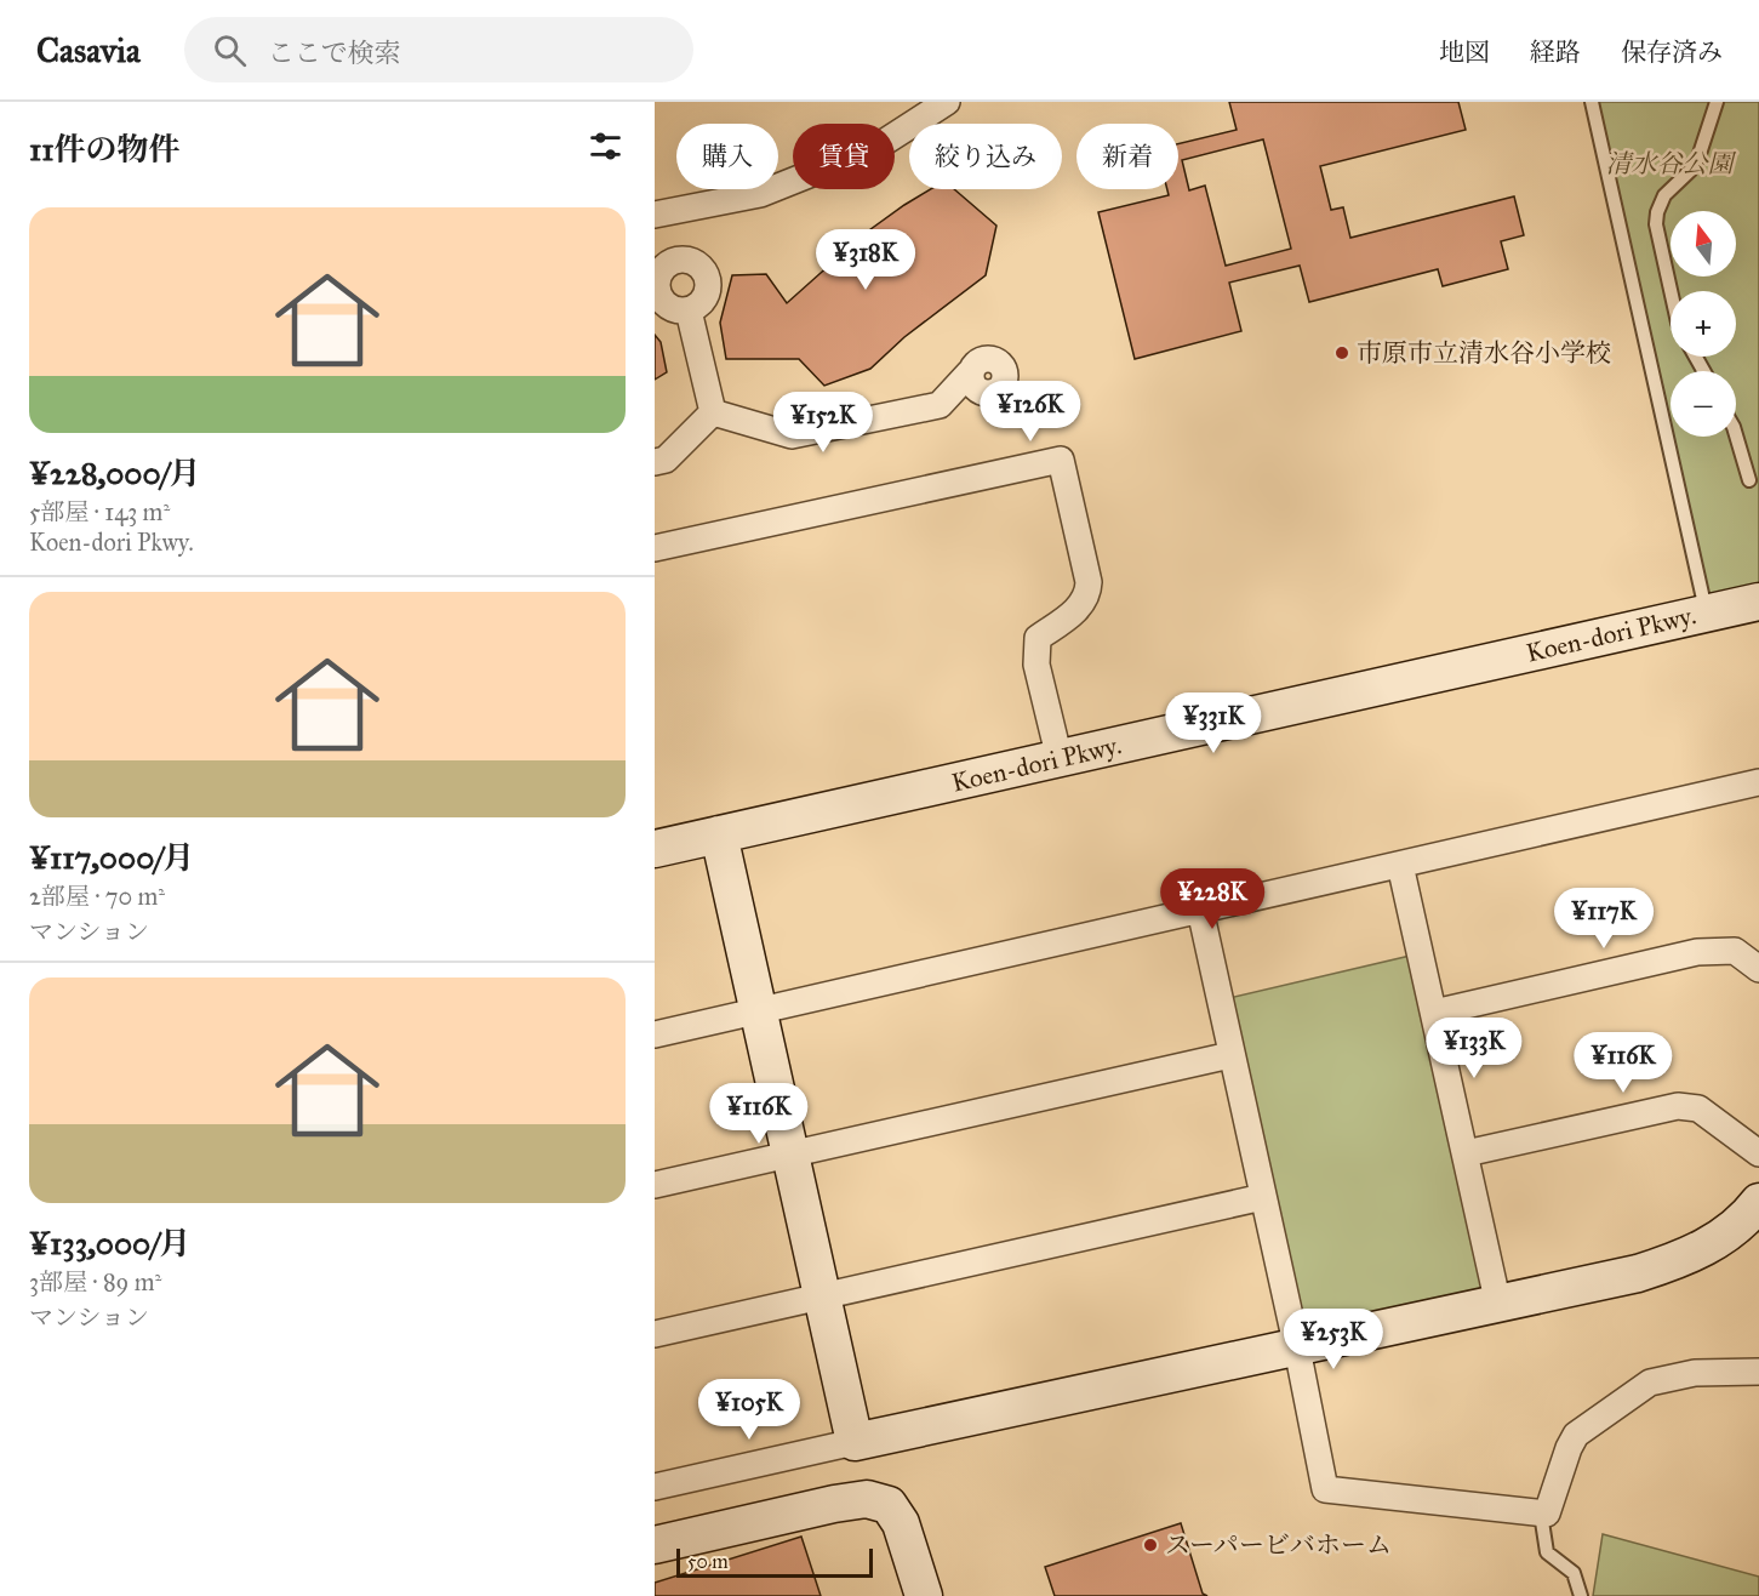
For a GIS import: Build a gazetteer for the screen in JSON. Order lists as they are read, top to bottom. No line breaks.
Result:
{"streets":{"street":["Koen-dori Pkwy."]},"parks":["清水谷公園"],"places":["市原市立清水谷小学校","スーパービバホーム"],"scale_bar":"50 m","north":"top","page":{"header":"Casavia","search":"ここで検索","nav":["地図","経路","保存済み"],"heading":"11件の物件","chip":["購入","賃貸","絞り込み","新着"],"list":[{"name":"¥228,000/月","note":"5部屋 · 143 m² · Koen-dori Pkwy."},{"name":"¥117,000/月","note":"2部屋 · 70 m² · マンション"},{"name":"¥133,000/月","note":"3部屋 · 89 m² · マンション"}],"map_buttons":["+","−"],"price":["¥318K","¥126K","¥152K","¥331K","¥228K","¥117K","¥133K","¥116K","¥116K","¥253K","¥105K"],"scale":"50 m"}}
